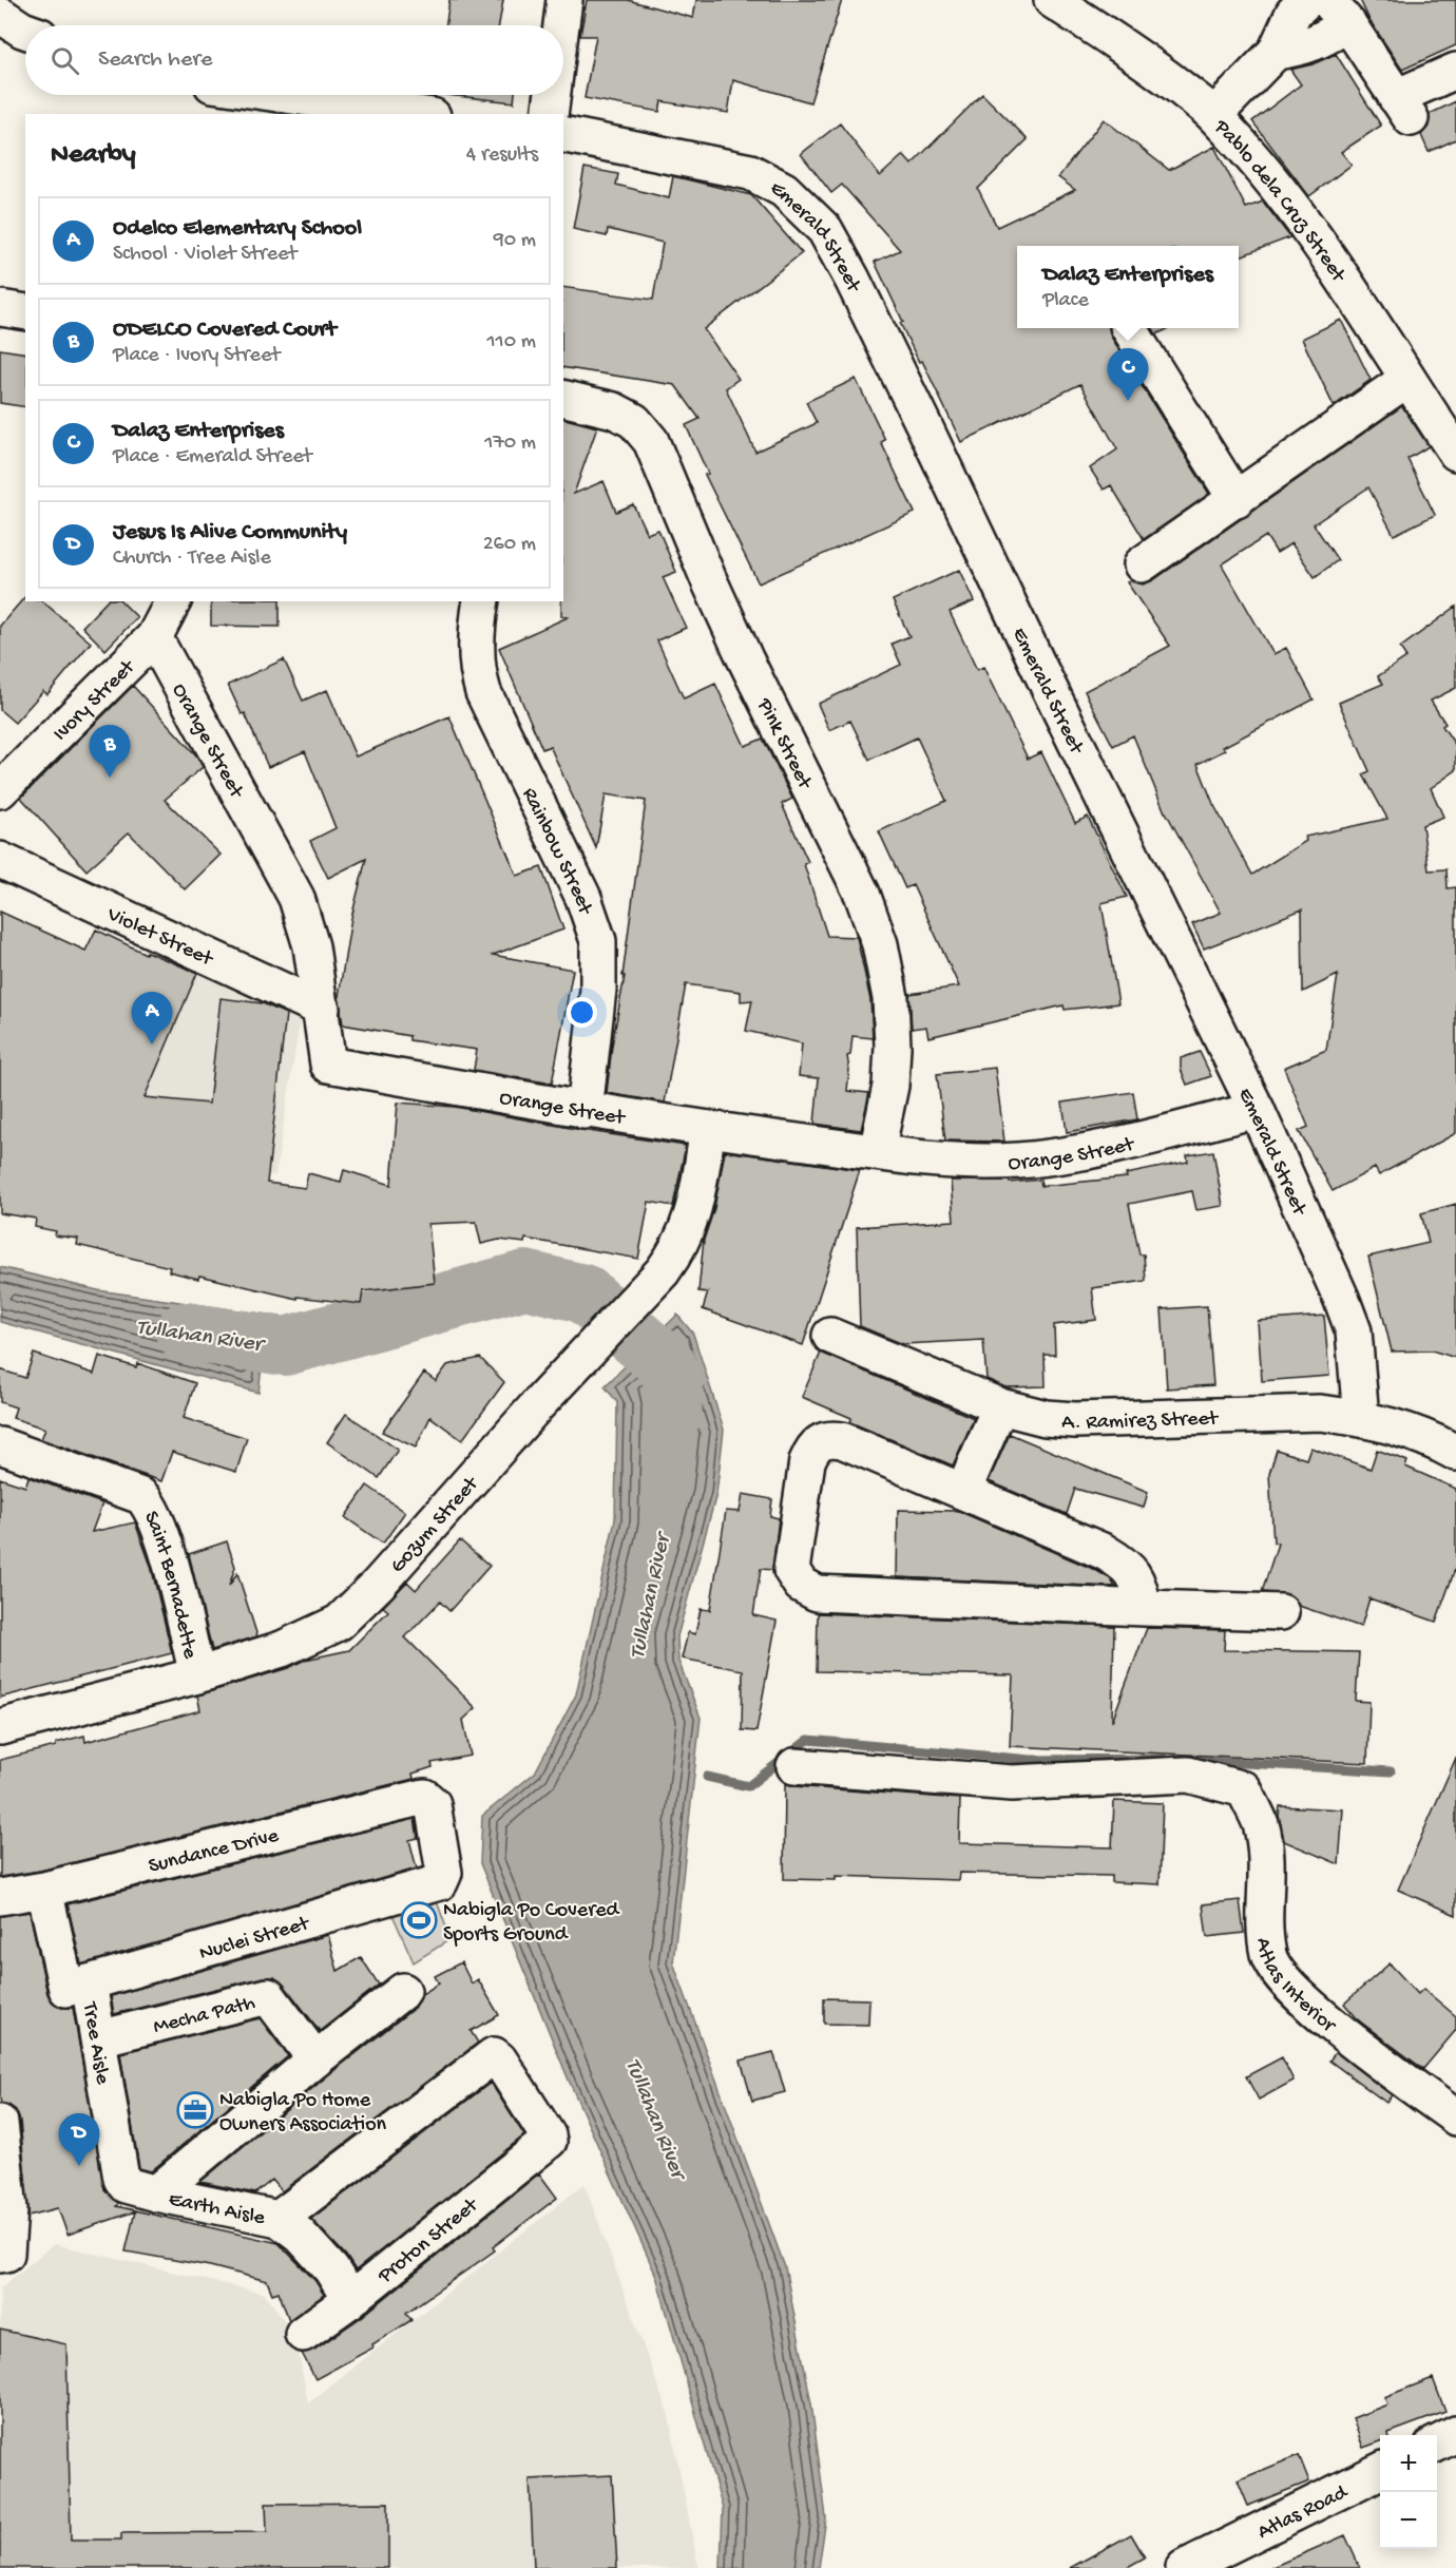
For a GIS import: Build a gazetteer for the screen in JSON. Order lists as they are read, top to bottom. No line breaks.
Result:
{"streets":{"street":["Pablo dela Cruz Street","Emerald Street","Ivory Street","Orange Street","Pink Street","Rainbow Street","Violet Street","A. Ramirez Street","Gozum Street","Saint Bernadette","Sundance Drive","Nuclei Street","Atlas Interior","Mecha Path","Tree Aisle","Earth Aisle","Proton Street","Atlas Road"]},"crossings":[["Emerald Street","Orange Street"],["Emerald Street","A. Ramirez Street"],["Ivory Street","Orange Street"],["Orange Street","Pink Street"],["Orange Street","Rainbow Street"],["Orange Street","Violet Street"],["Orange Street","Gozum Street"],["Gozum Street","Saint Bernadette"],["Sundance Drive","Nuclei Street"],["Sundance Drive","Tree Aisle"],["Nuclei Street","Tree Aisle"],["Mecha Path","Tree Aisle"],["Tree Aisle","Earth Aisle"],["Earth Aisle","Proton Street"]],"water":["Tullahan River"],"places":{"sports":["Nabigla Po Covered Sports Ground"],"office":["Nabigla Po Home Owners Association"]},"page":{"search":"Search here","heading":["Nearby","4 results"],"list":[{"mark":"A","name":"Odelco Elementary School","note":"School · Violet Street","value":"90 m"},{"mark":"B","name":"ODELCO Covered Court","note":"Place · Ivory Street","value":"110 m"},{"mark":"C","name":"Dalaz Enterprises","note":"Place · Emerald Street","value":"170 m"},{"mark":"D","name":"Jesus Is Alive Community","note":"Church · Tree Aisle","value":"260 m"}],"popup":["Dalaz Enterprises","Place"],"pins":["C","B","A","D"],"map_buttons":["+","−"]}}
